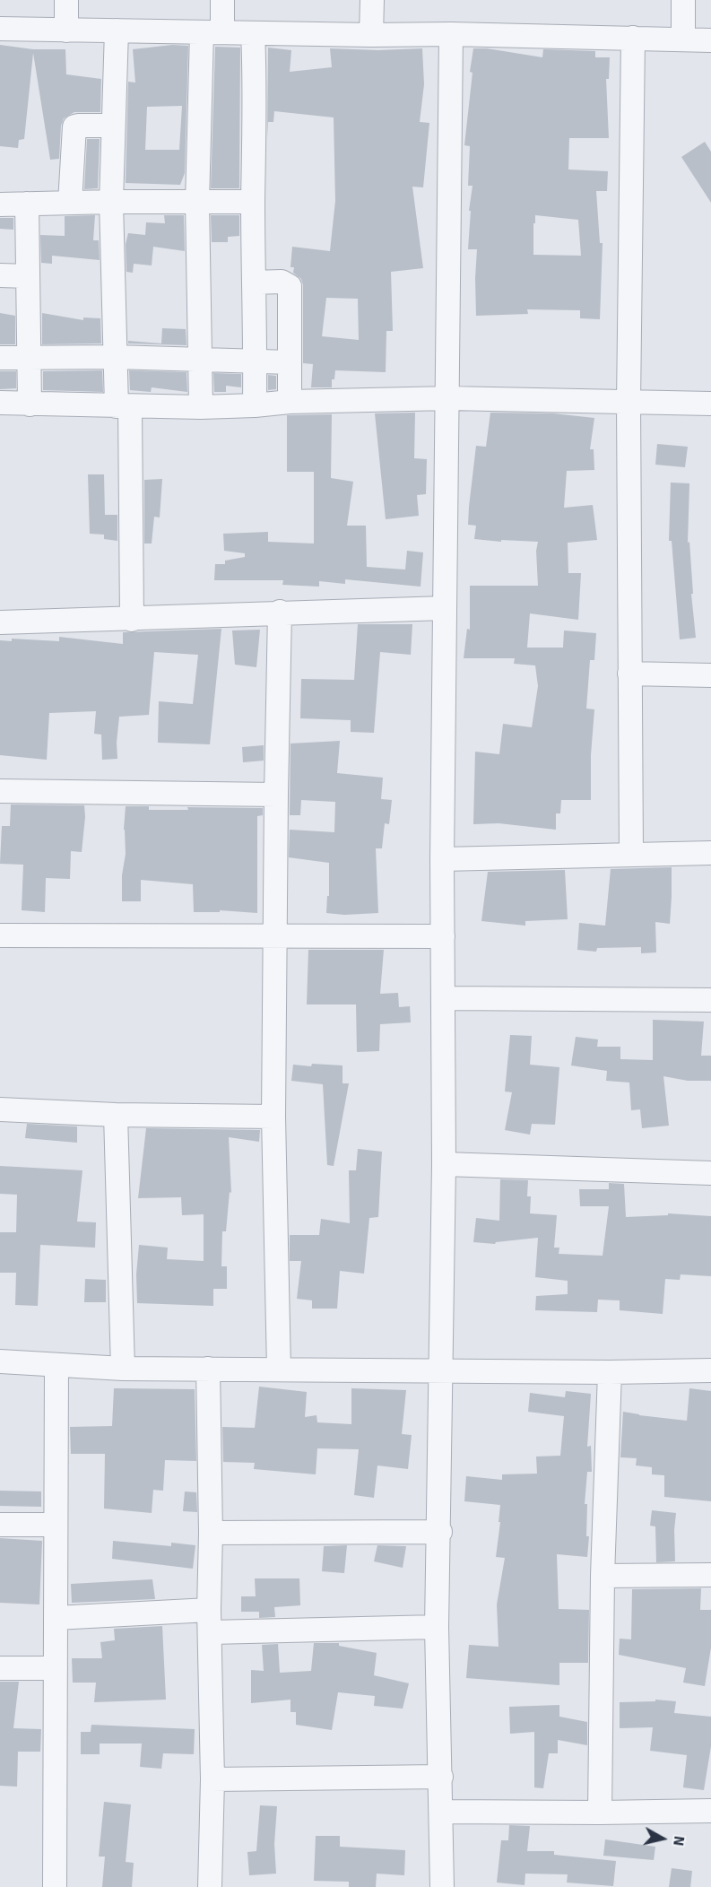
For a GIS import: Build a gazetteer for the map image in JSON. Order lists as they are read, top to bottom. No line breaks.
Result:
{"north":"right"}
